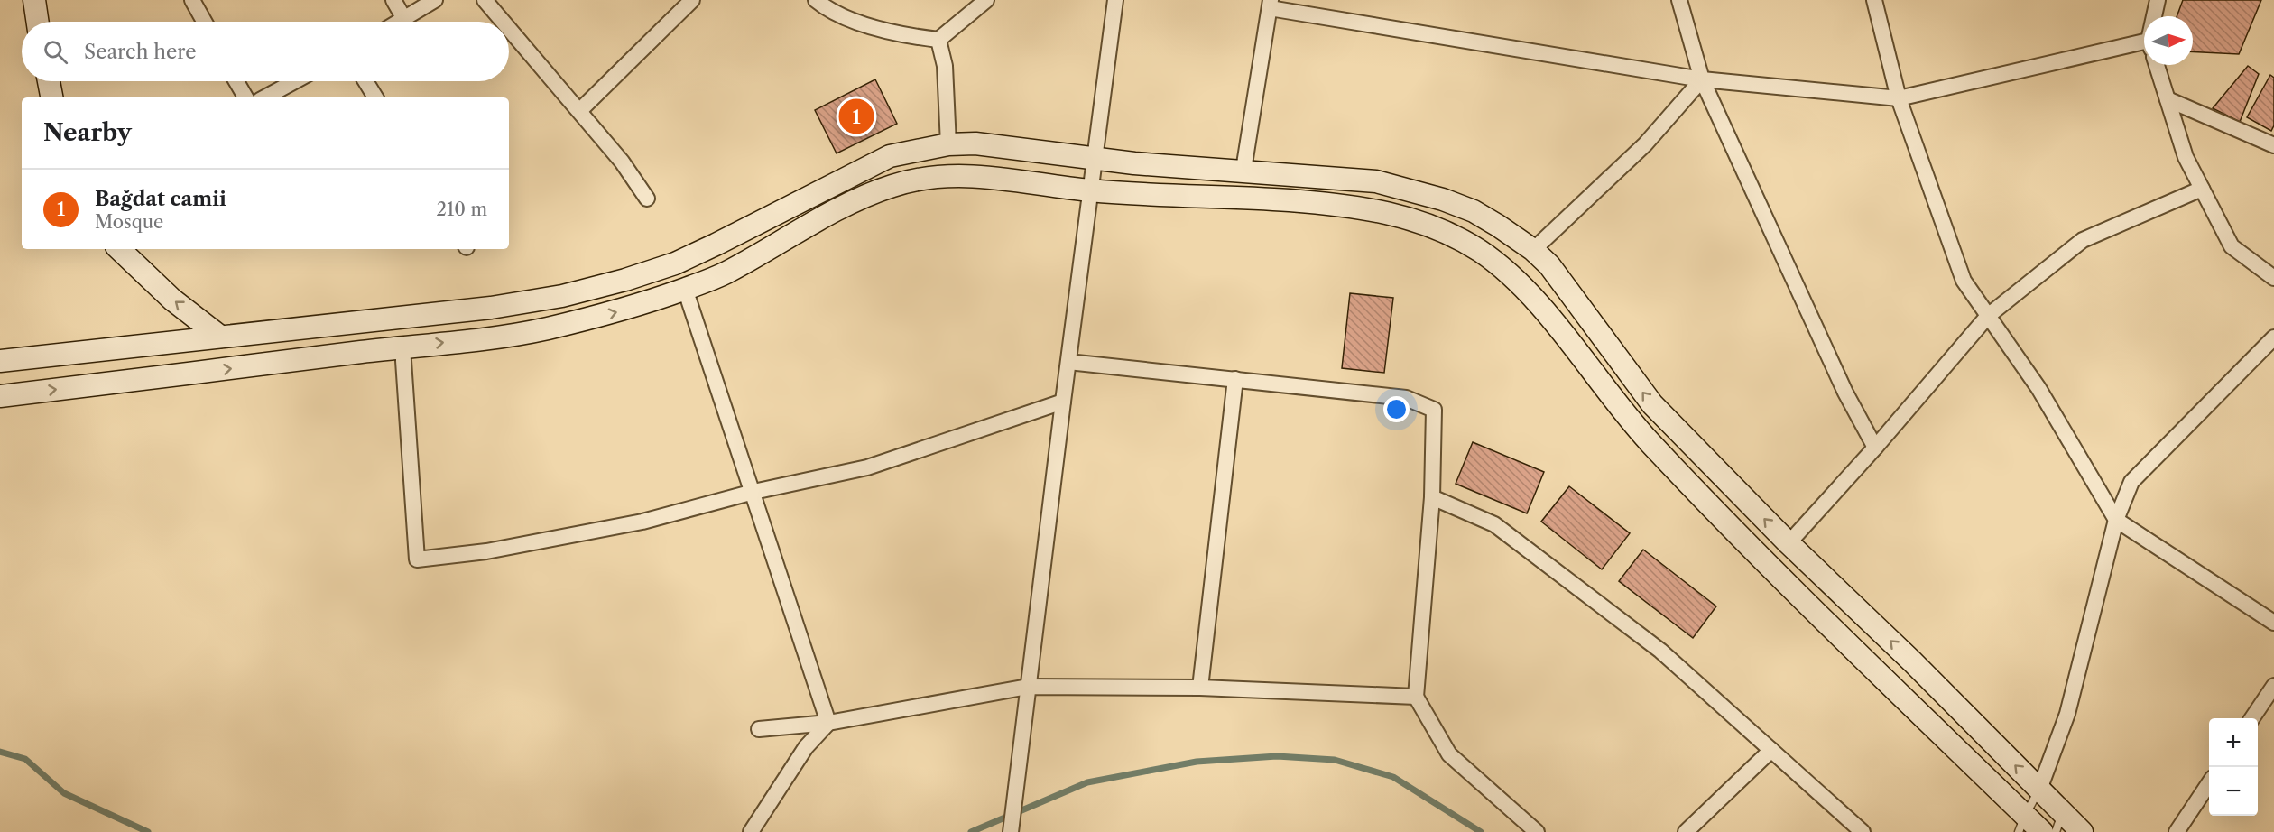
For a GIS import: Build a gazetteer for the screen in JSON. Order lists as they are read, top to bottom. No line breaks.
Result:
{"north":"right","page":{"search":"Search here","pins":"1","heading":"Nearby","list":[{"mark":"1","name":"Bağdat camii","note":"Mosque","value":"210 m"}],"map_buttons":["+","−"]}}
